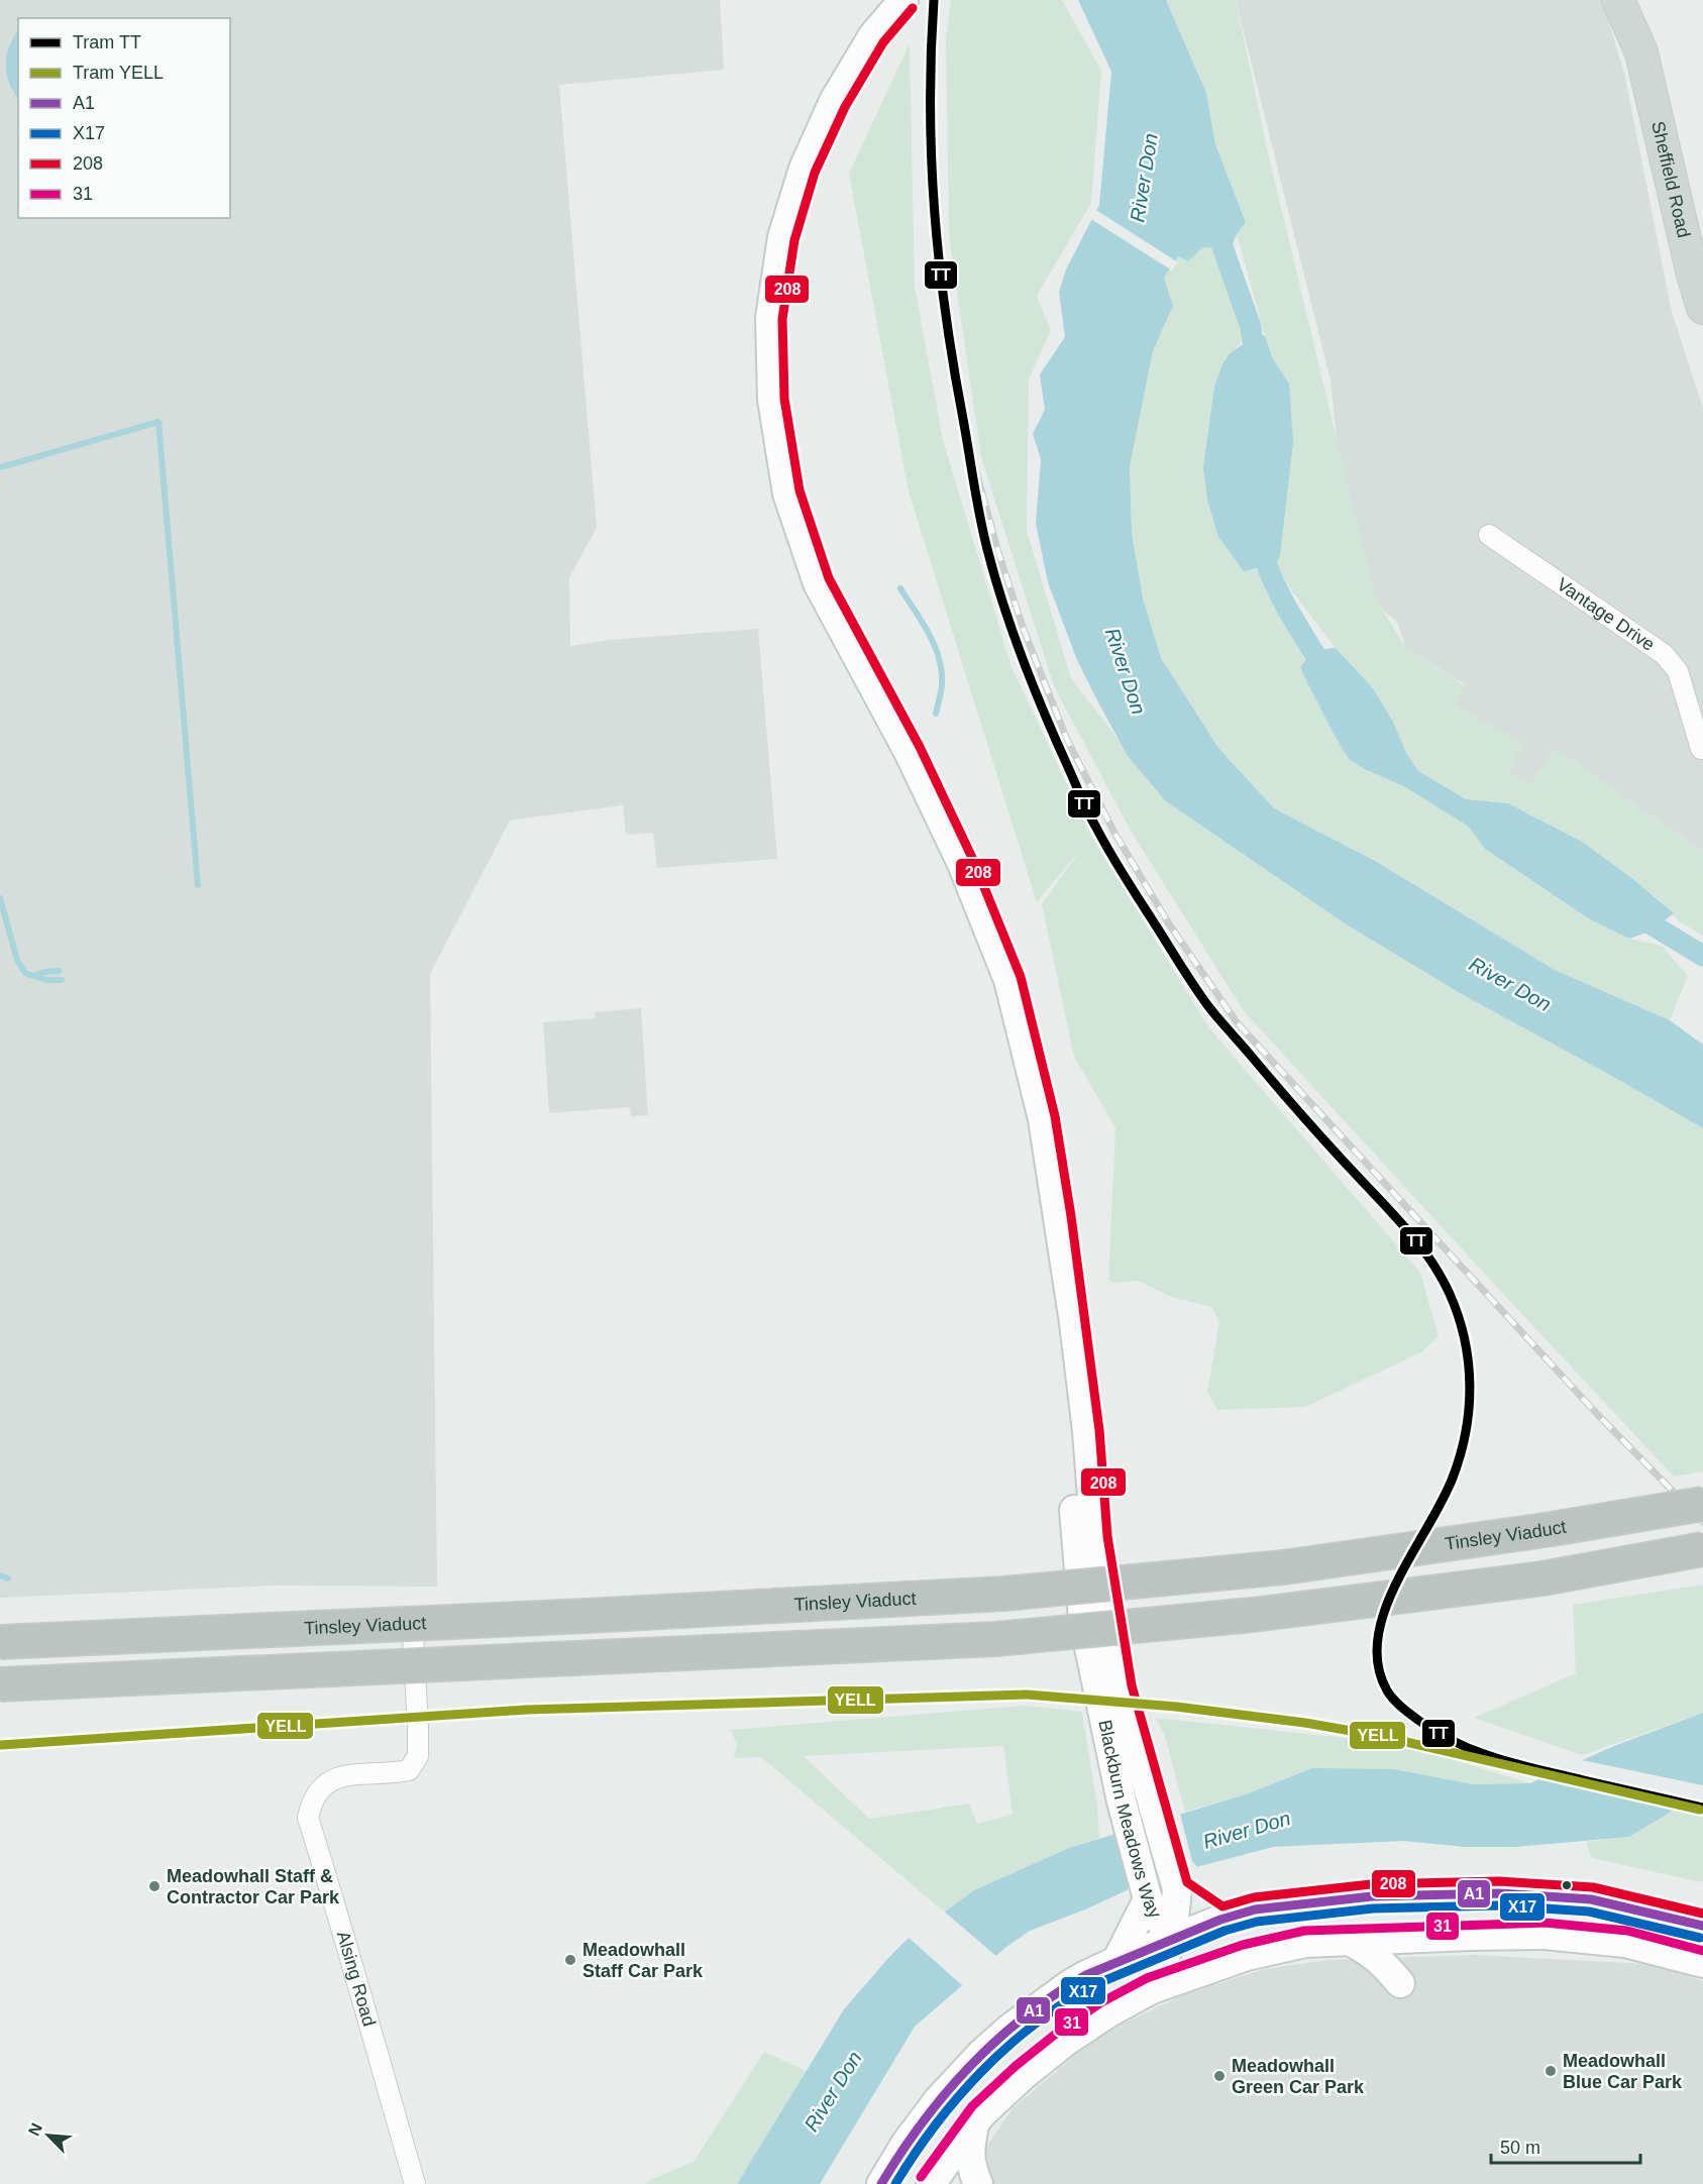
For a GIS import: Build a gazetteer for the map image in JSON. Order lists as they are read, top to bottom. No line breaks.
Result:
{"streets":{"highway":["Tinsley Viaduct"],"main road":["Sheffield Road"],"street":["Vantage Drive","Blackburn Meadows Way","Alsing Road"]},"water":["River Don"],"places":["Meadowhall Staff & Contractor Car Park","Meadowhall Staff Car Park","Meadowhall Blue Car Park","Meadowhall Green Car Park"],"lines":["tram line TT","transit line 208","tram line YELL","transit line A1","transit line X17","transit line 31"],"legend":["Tram TT","Tram YELL","A1","X17","208","31"],"scale_bar":"50 m","north":"top left"}
